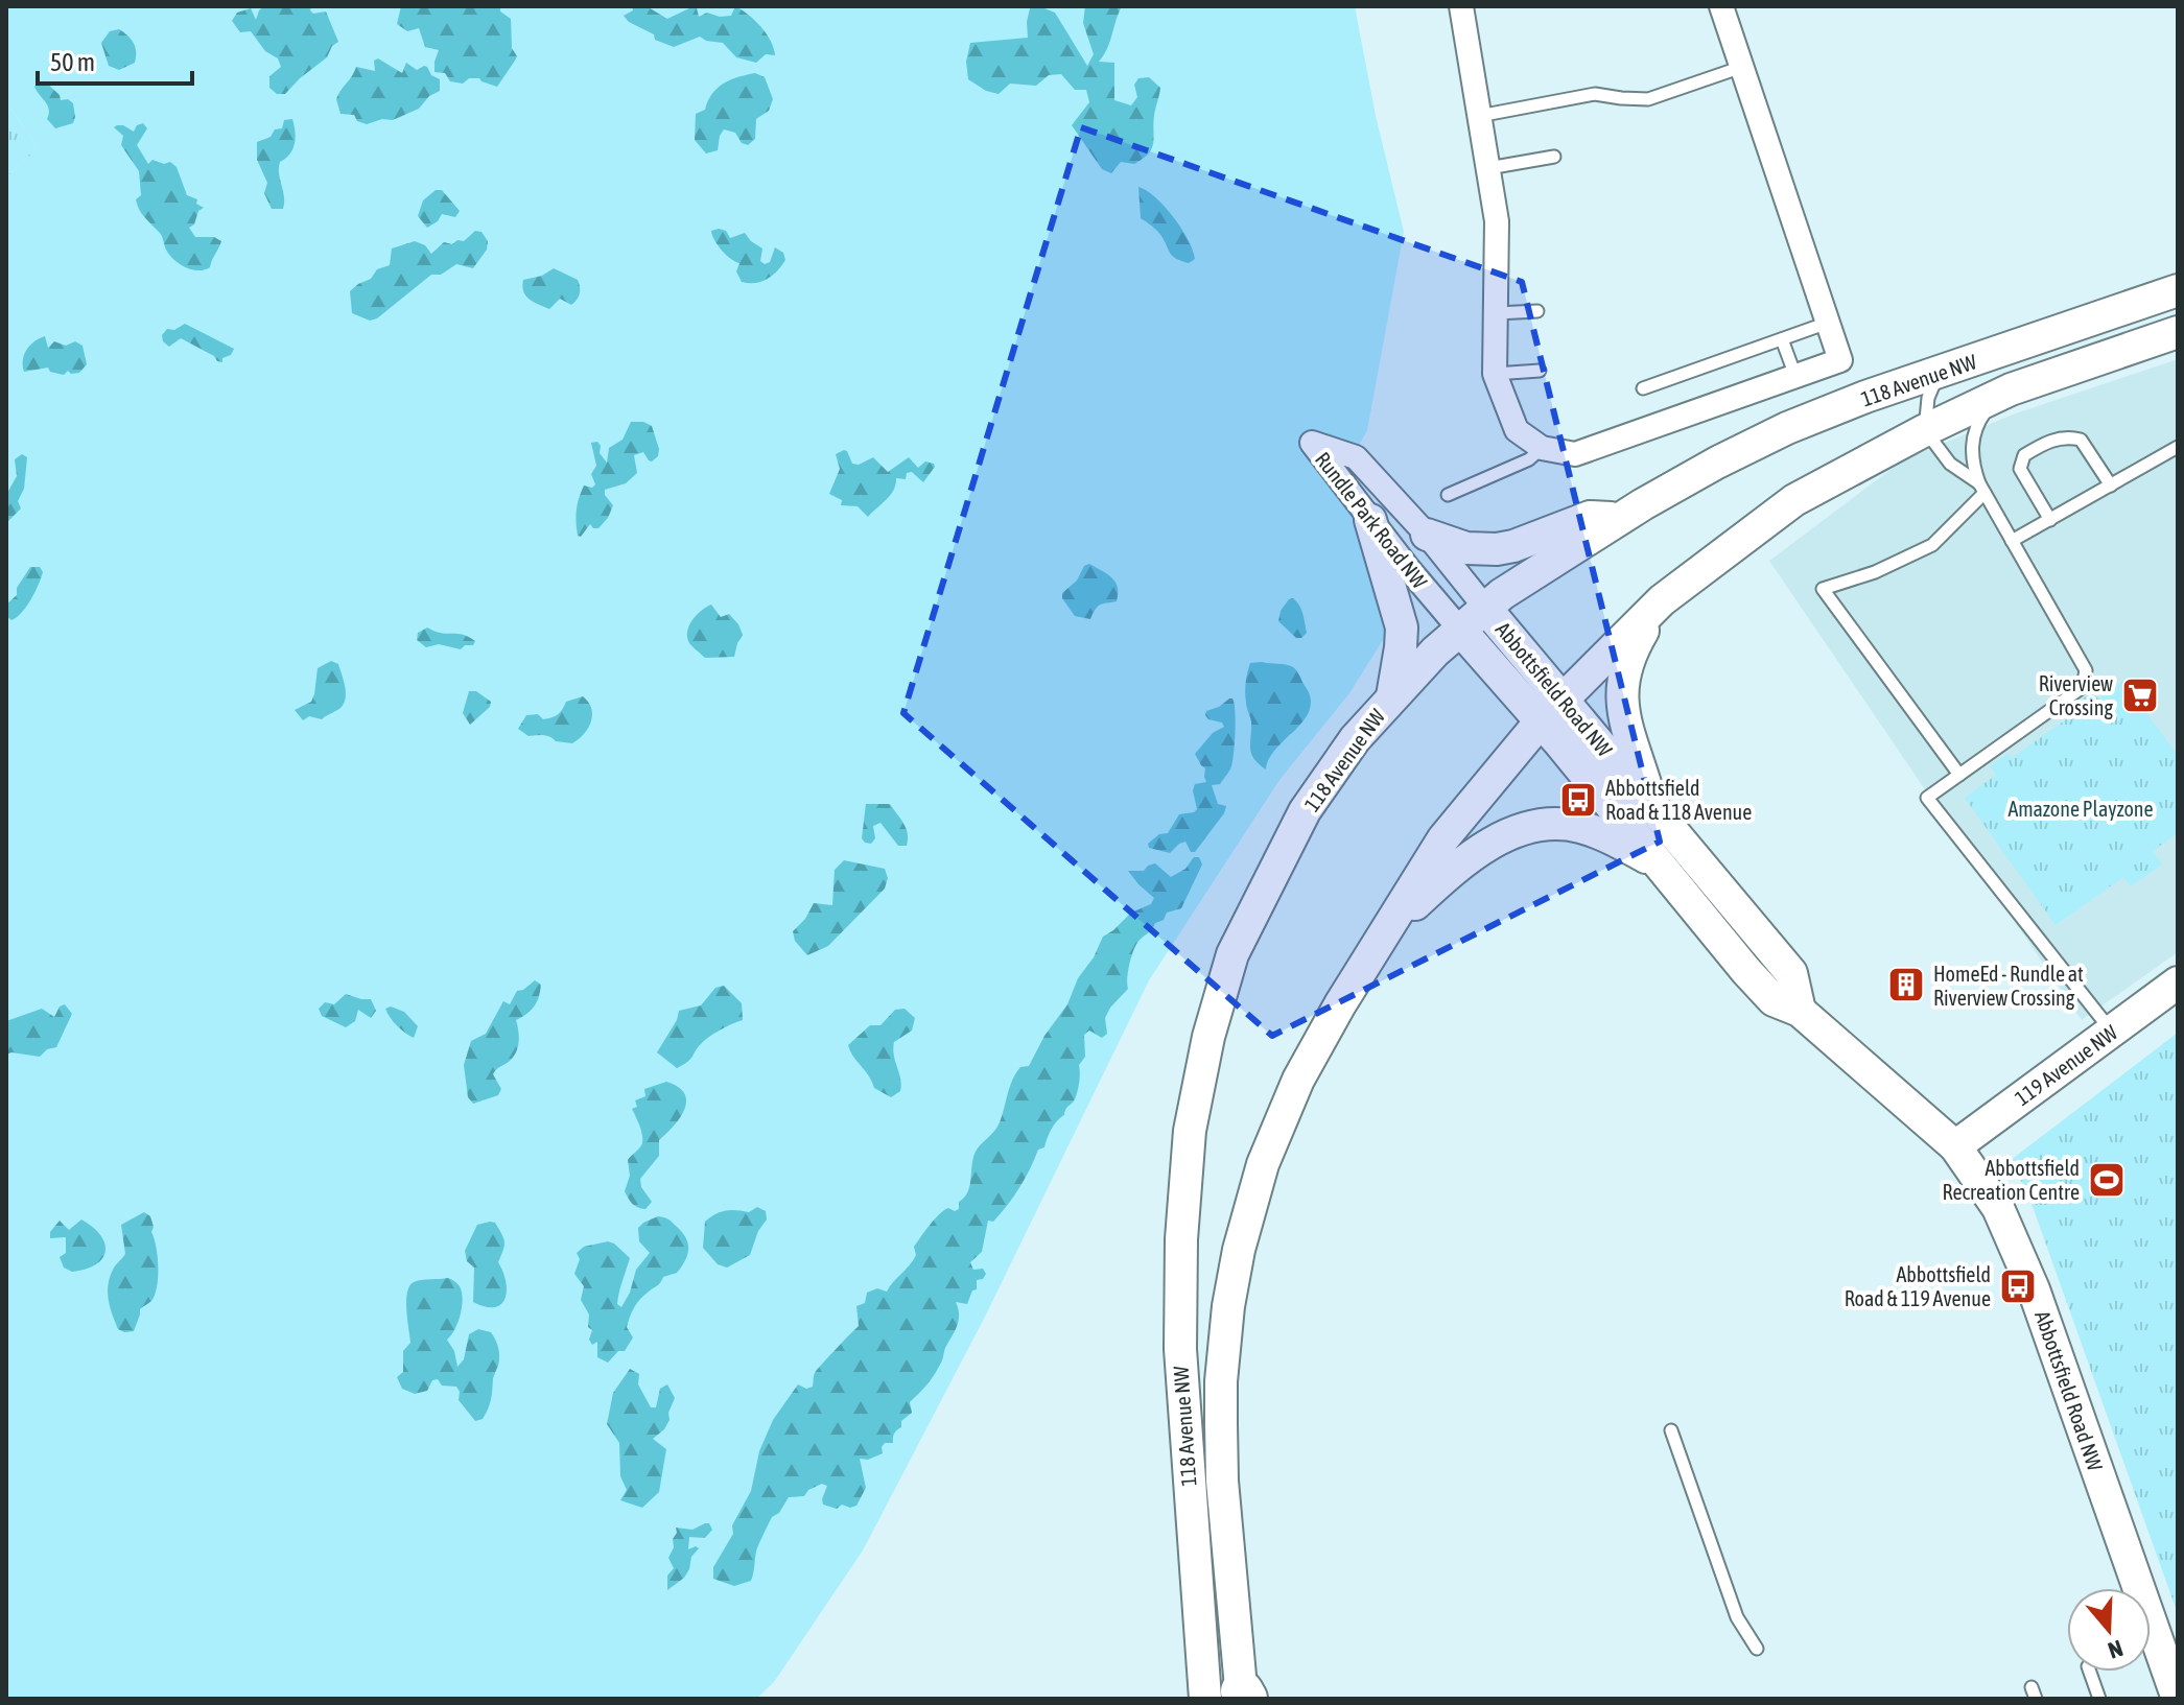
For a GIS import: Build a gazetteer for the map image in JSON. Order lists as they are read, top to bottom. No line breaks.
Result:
{"streets":{"main road":["118 Avenue NW","Abbottsfield Road NW","119 Avenue NW"],"street":["Rundle Park Road NW"]},"crossings":[["118 Avenue NW","Rundle Park Road NW"],["118 Avenue NW","Abbottsfield Road NW"],["Rundle Park Road NW","Abbottsfield Road NW"],["Abbottsfield Road NW","119 Avenue NW"]],"parks":["Amazone Playzone"],"places":{"supermarket":["Riverview Crossing"],"bus stop":["Abbottsfield Road & 118 Avenue","Abbottsfield Road & 119 Avenue"],"building":["HomeEd - Rundle at Riverview Crossing"],"sports":["Abbottsfield Recreation Centre"]},"scale_bar":"50 m","north":"bottom"}
